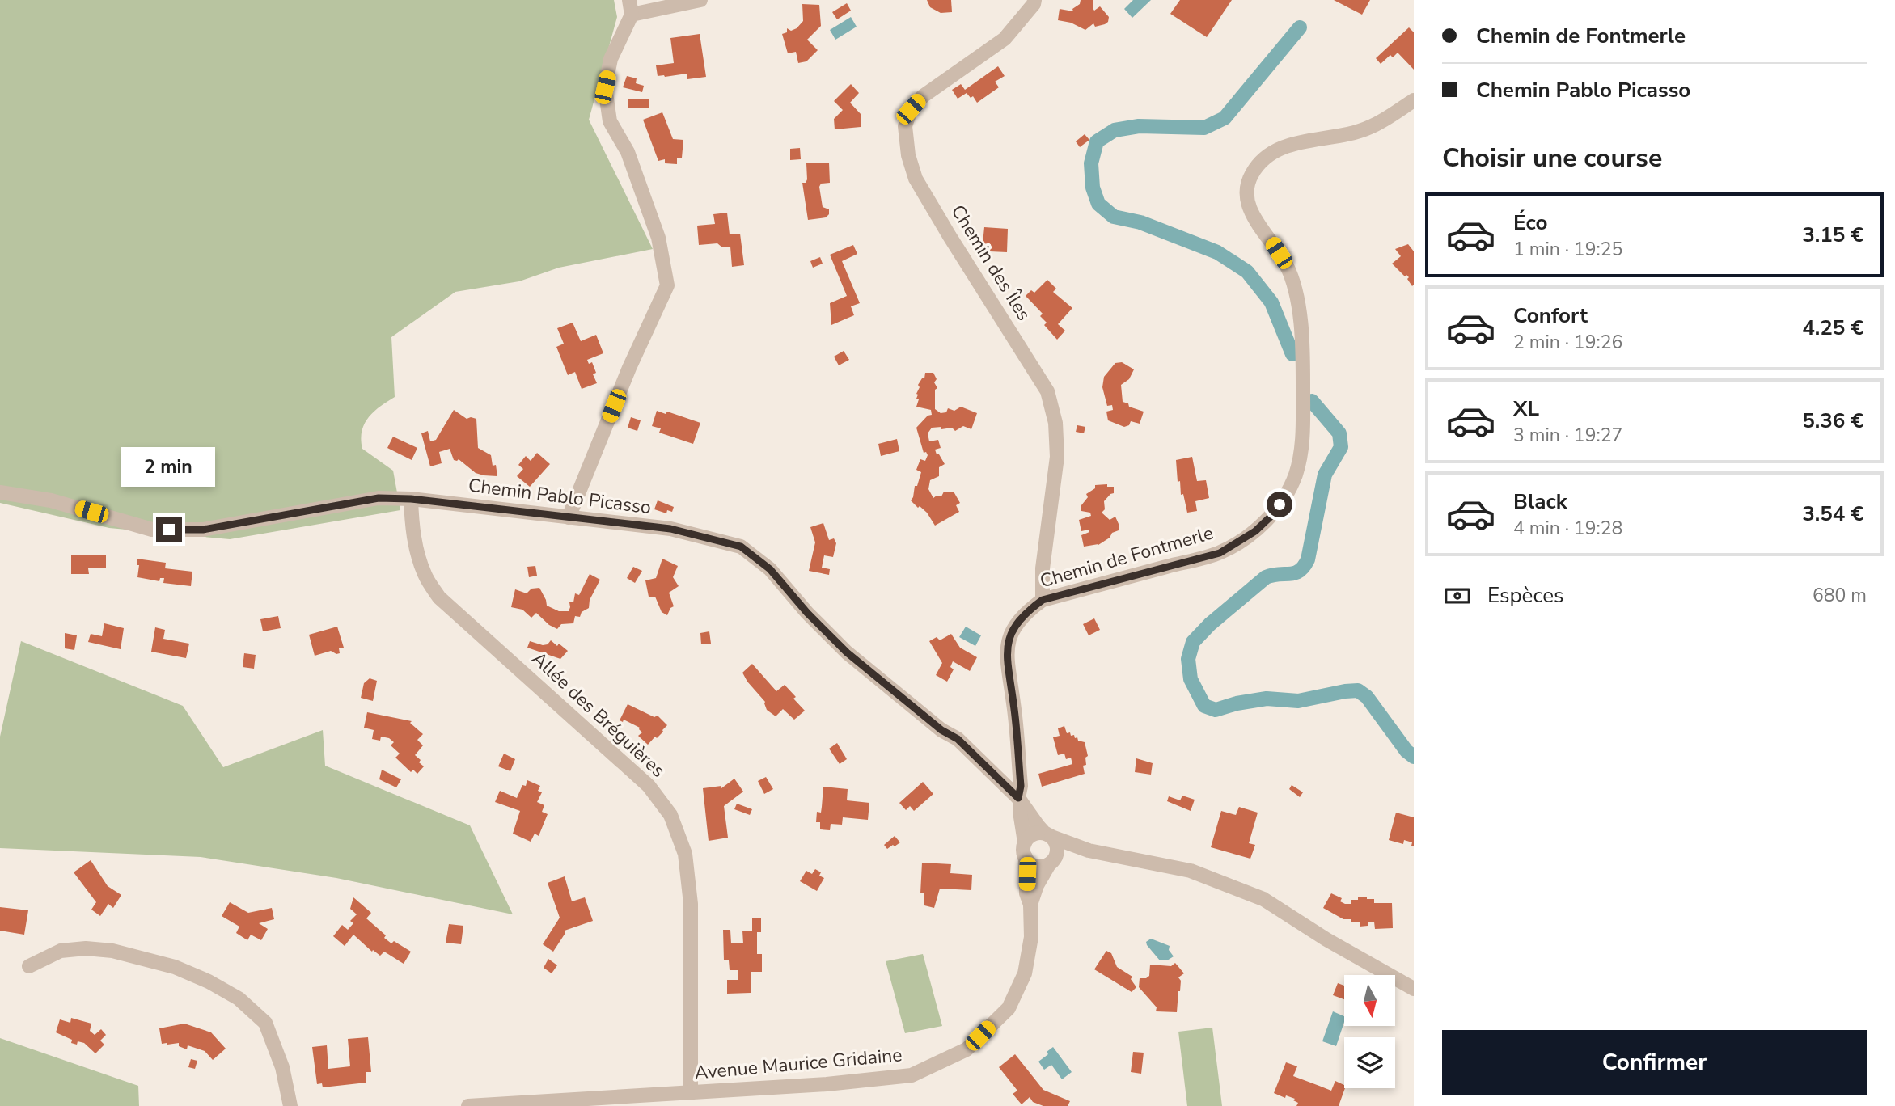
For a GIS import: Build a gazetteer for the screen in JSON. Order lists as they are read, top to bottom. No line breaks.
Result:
{"streets":{"street":["Chemin des Îles","Chemin Pablo Picasso","Chemin de Fontmerle","Allée des Bréguières","Avenue Maurice Gridaine"]},"crossings":[["Chemin des Îles","Chemin de Fontmerle"],["Chemin Pablo Picasso","Chemin de Fontmerle"],["Chemin Pablo Picasso","Allée des Bréguières"],["Chemin Pablo Picasso","Avenue Maurice Gridaine"],["Allée des Bréguières","Avenue Maurice Gridaine"]],"north":"bottom","page":{"banner":["Chemin de Fontmerle","Chemin Pablo Picasso"],"heading":"Choisir une course","list":[{"name":"Éco","note":"1 min · 19:25","value":"3.15 €"},{"name":"Confort","note":"2 min · 19:26","value":"4.25 €"},{"name":"XL","note":"3 min · 19:27","value":"5.36 €"},{"name":"Black","note":"4 min · 19:28","value":"3.54 €"}],"bubble":"2 min","pay":["Espèces","680 m"],"buttons":"Confirmer"}}
